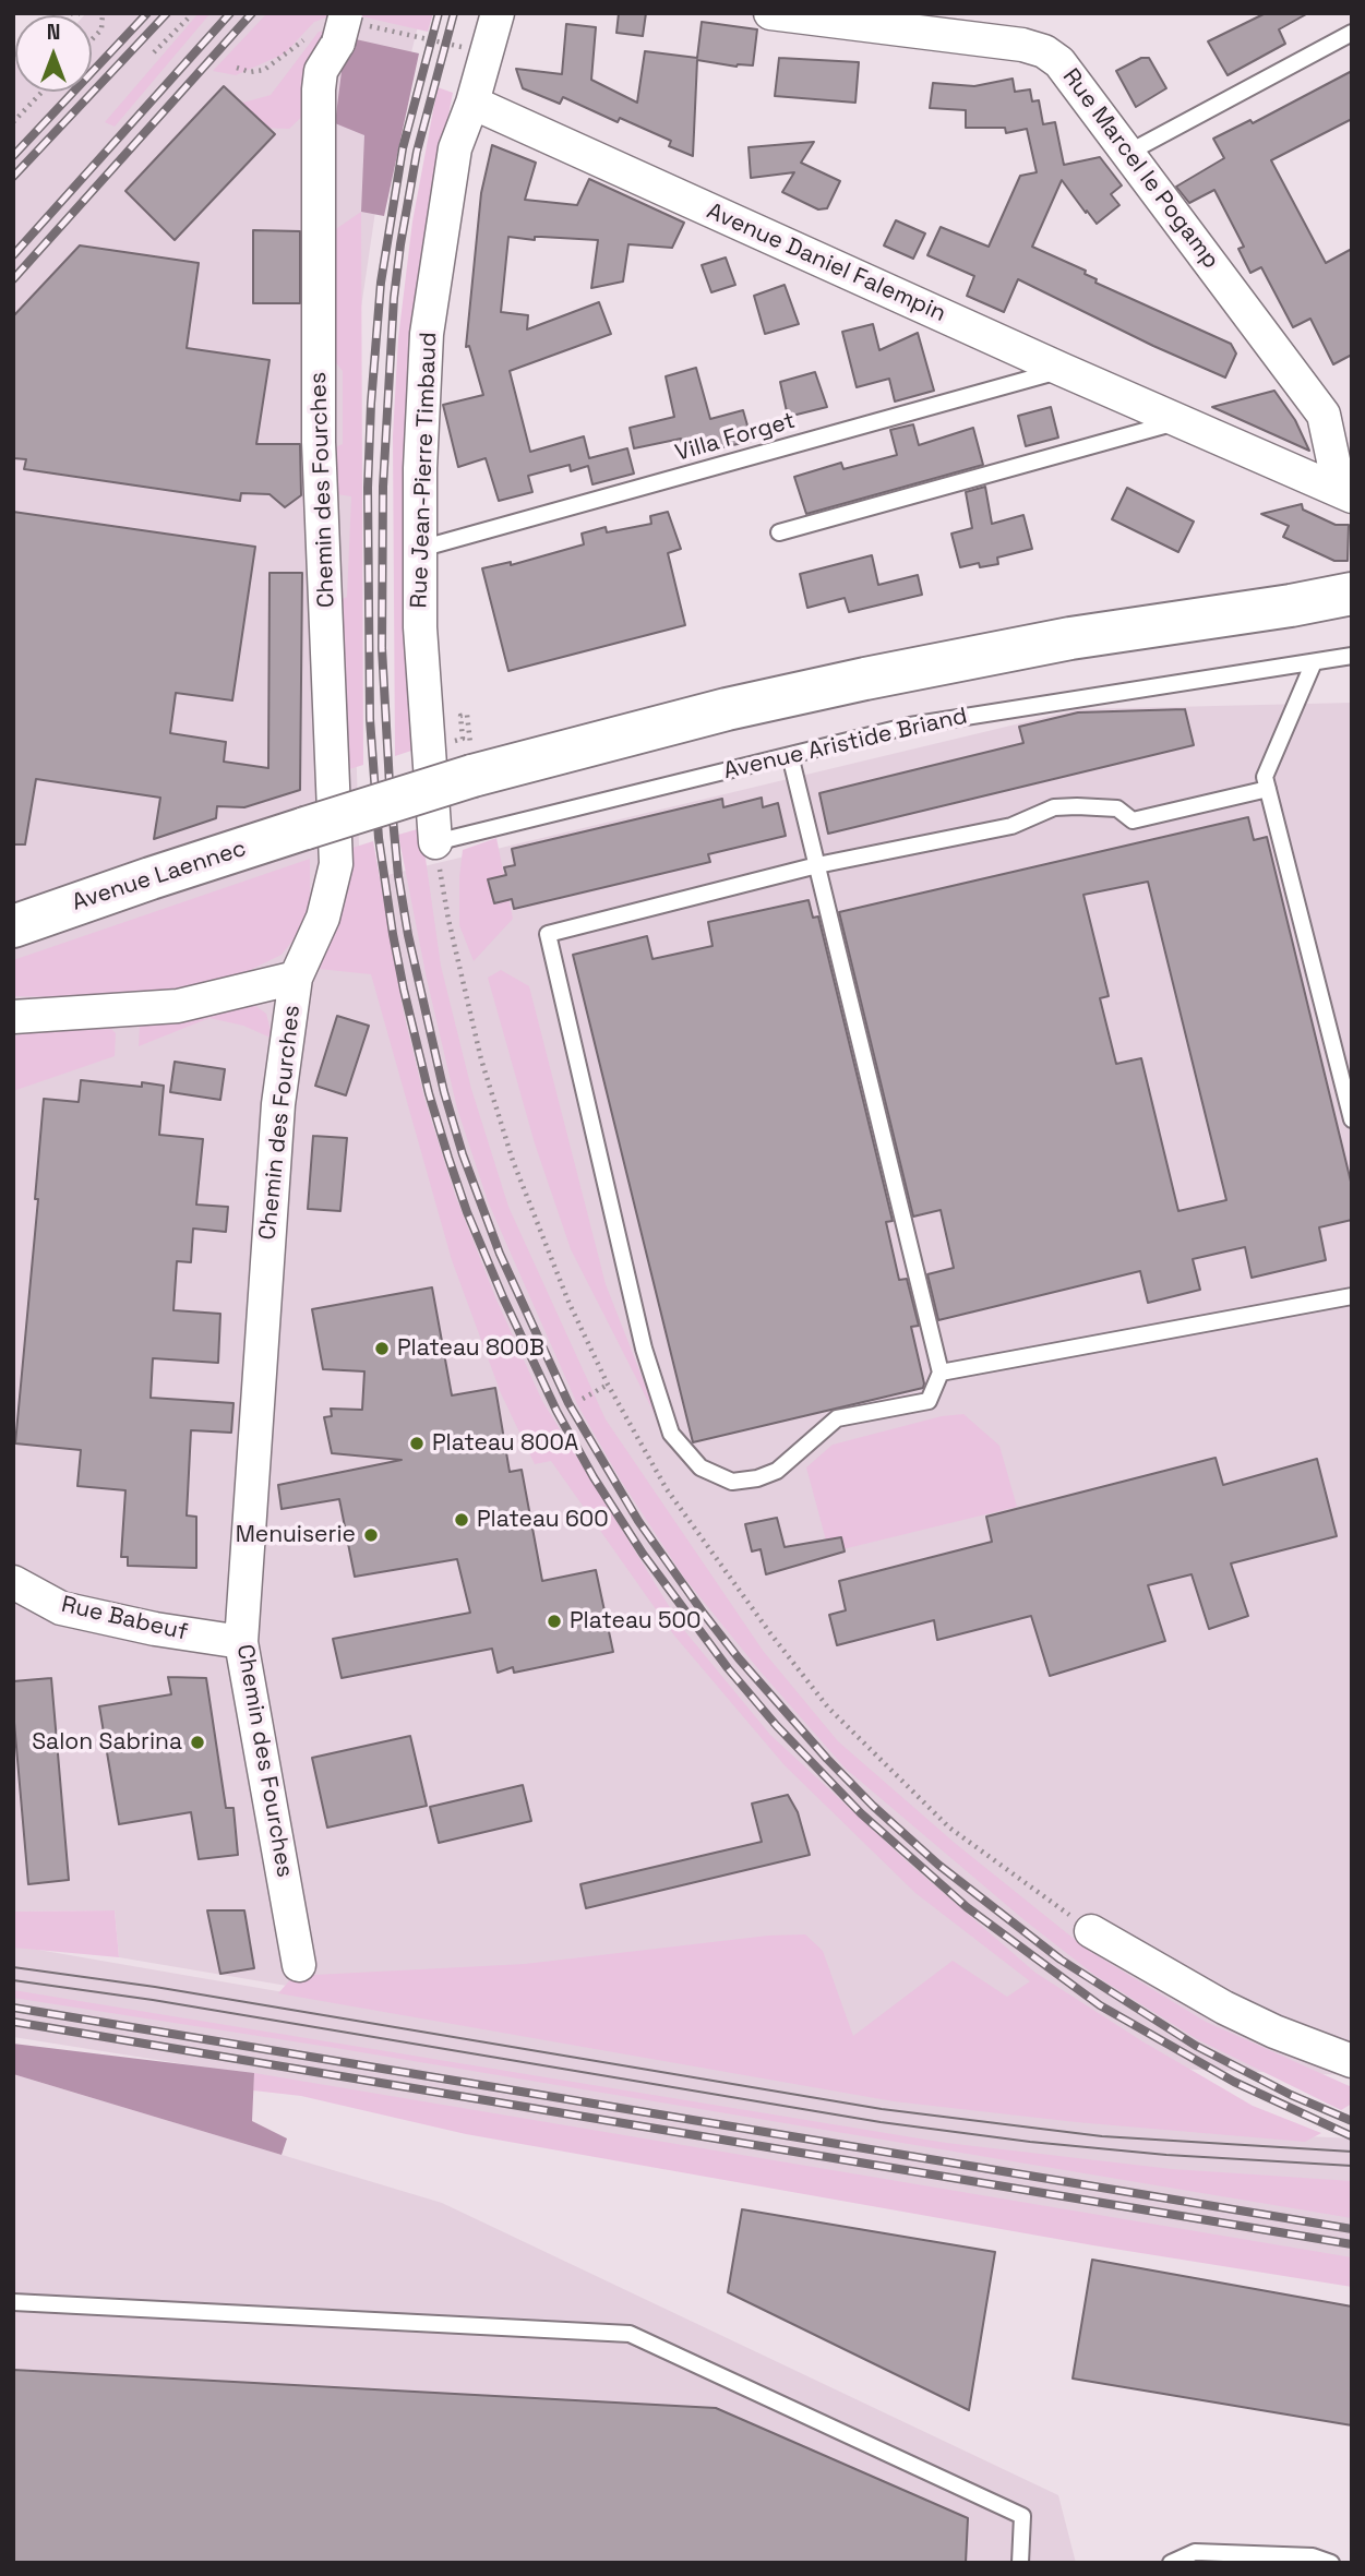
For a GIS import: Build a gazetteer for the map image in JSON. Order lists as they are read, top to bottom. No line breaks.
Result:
{"streets":{"main road":["Avenue Laennec"],"street":["Rue Marcel le Pogamp","Avenue Daniel Falempin","Rue Jean-Pierre Timbaud","Chemin des Fourches","Rue Babeuf"],"lane":["Villa Forget","Avenue Aristide Briand"]},"crossings":[["Rue Marcel le Pogamp","Avenue Daniel Falempin"],["Avenue Daniel Falempin","Villa Forget"],["Avenue Daniel Falempin","Rue Jean-Pierre Timbaud"],["Villa Forget","Rue Jean-Pierre Timbaud"],["Rue Jean-Pierre Timbaud","Avenue Aristide Briand"],["Chemin des Fourches","Rue Babeuf"]],"places":["Plateau 800B","Plateau 800A","Plateau 600","Menuiserie","Plateau 500","Salon Sabrina"],"north":"top"}
